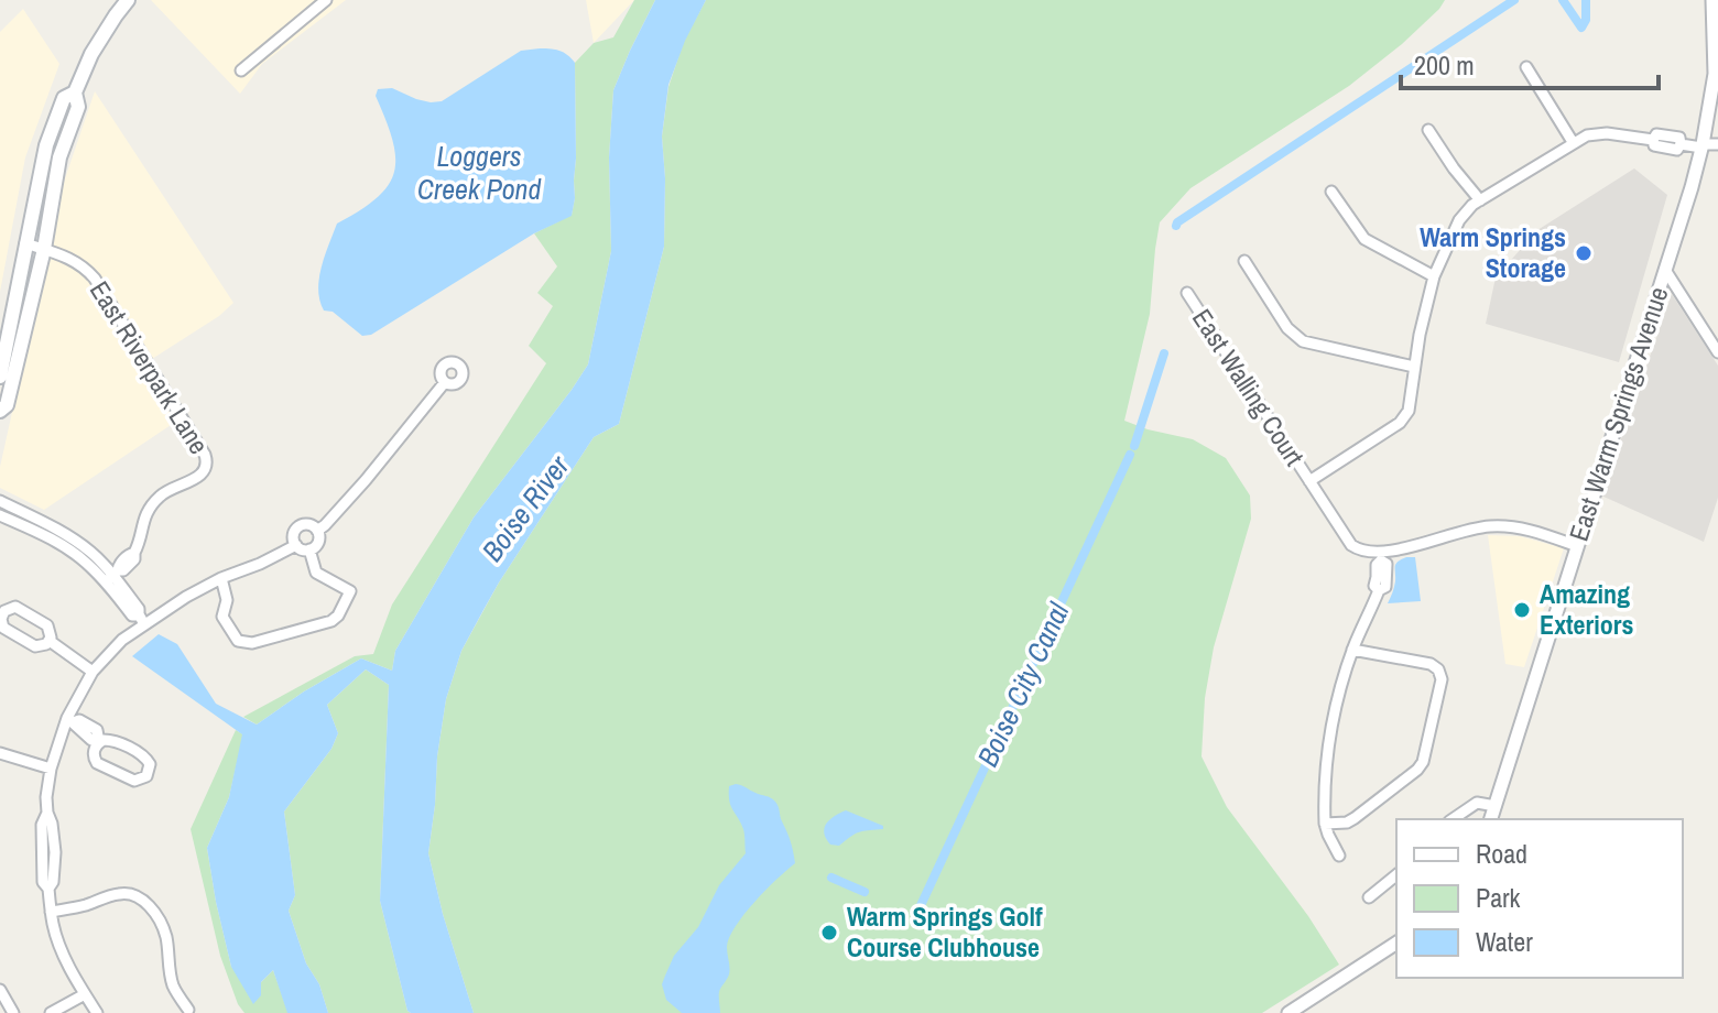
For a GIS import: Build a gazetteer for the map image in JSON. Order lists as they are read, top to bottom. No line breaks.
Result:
{"streets":{"street":["East Riverpark Lane","East Walling Court","East Warm Springs Avenue"]},"water":["Loggers Creek Pond","Boise River","Boise City Canal"],"places":["Warm Springs Storage","Amazing Exteriors","Warm Springs Golf Course Clubhouse"],"legend":["Road","Park","Water"],"scale_bar":"200 m"}
